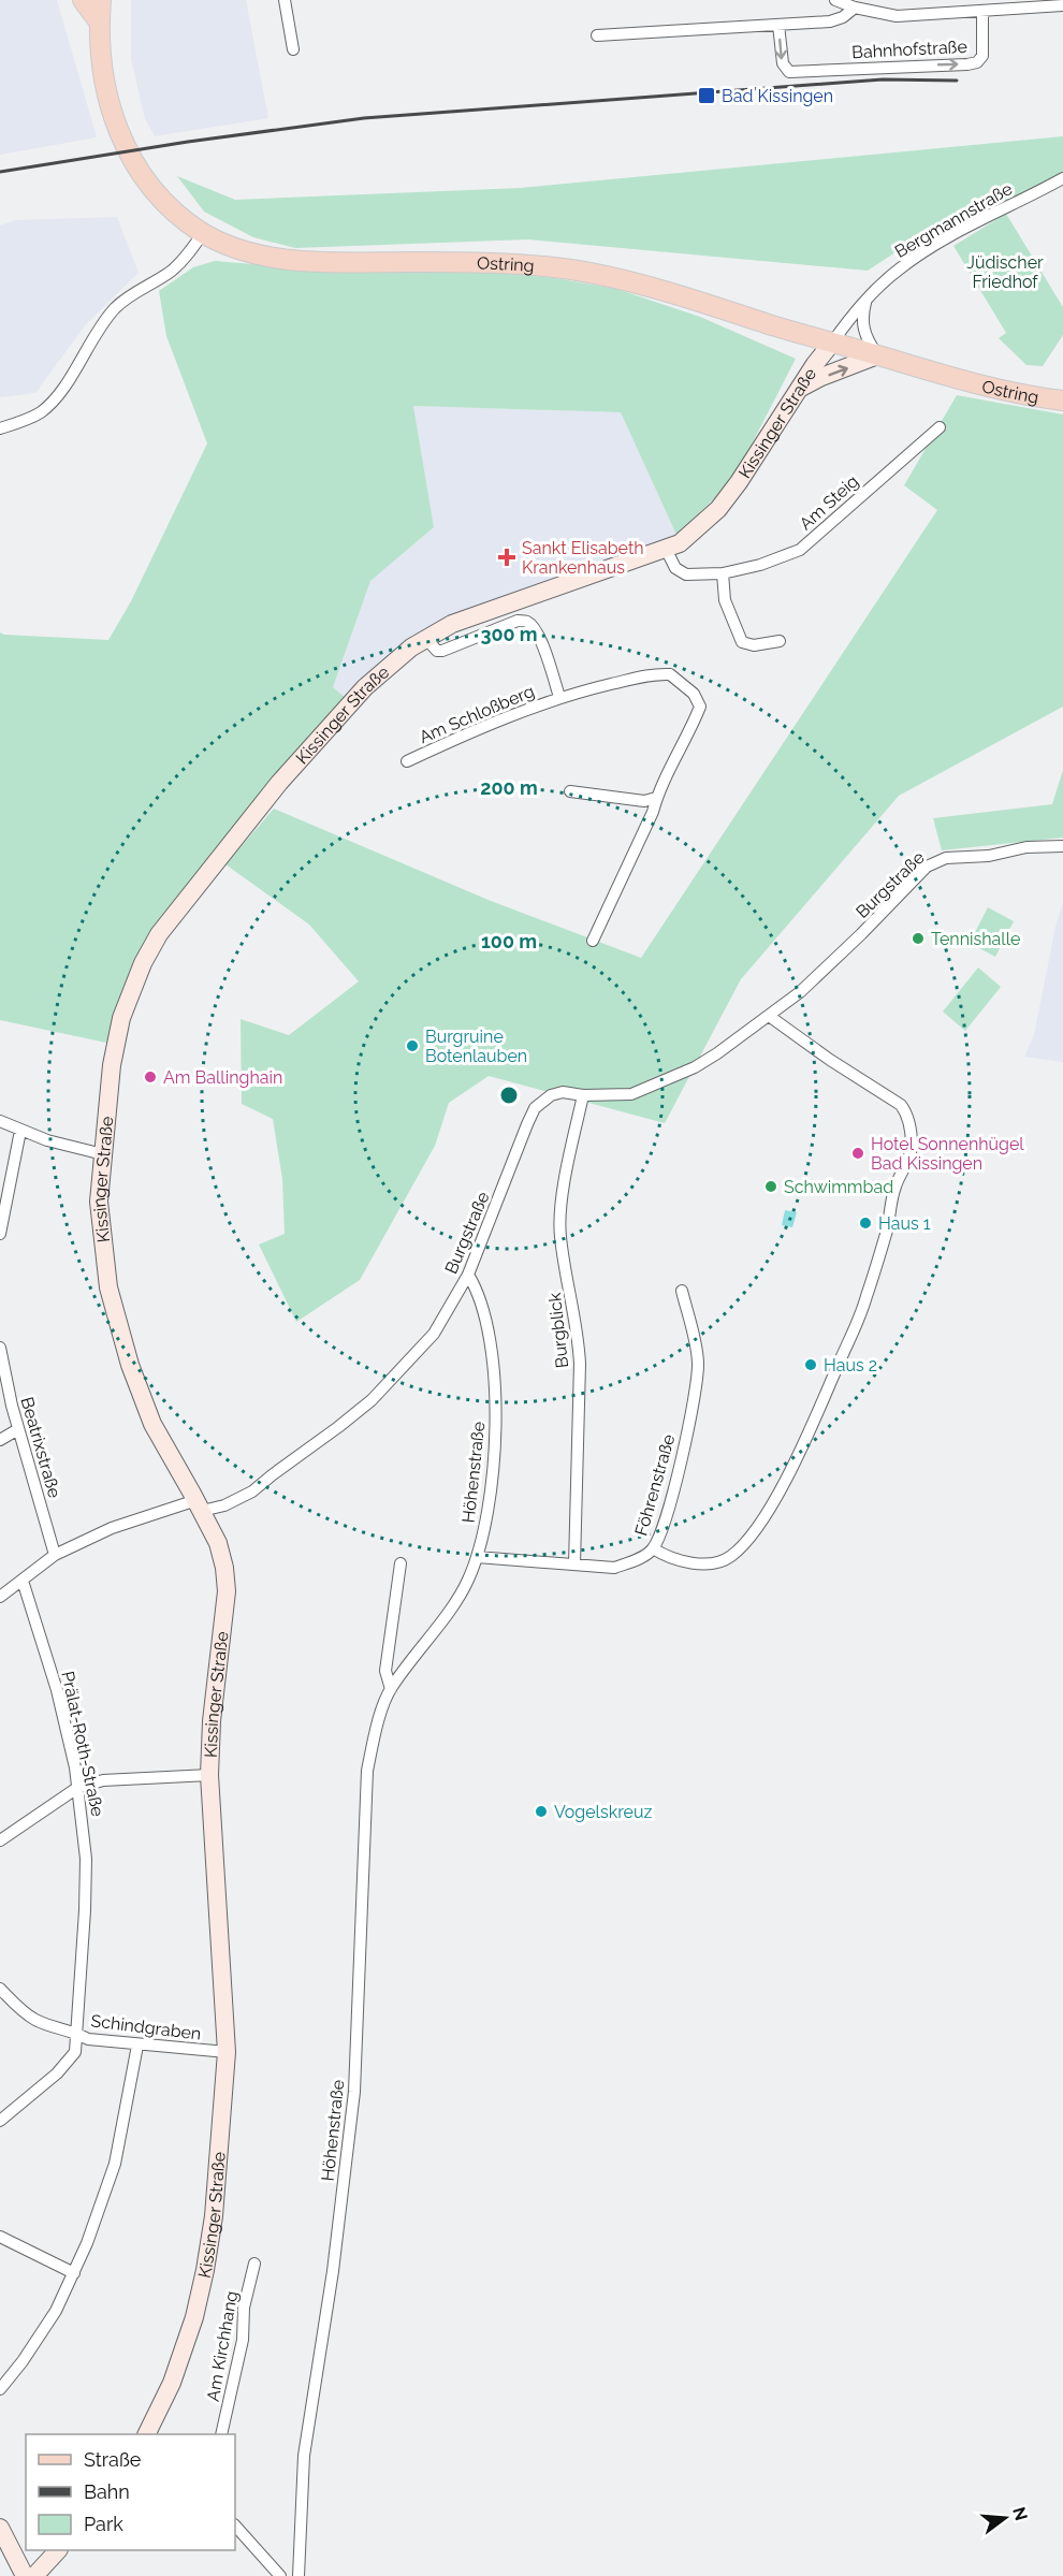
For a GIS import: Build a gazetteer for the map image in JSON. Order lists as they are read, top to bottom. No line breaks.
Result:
{"streets":{"main road":["Ostring"],"street":["Bahnhofstraße","Bergmannstraße","Kissinger Straße","Am Steig","Am Schloßberg","Burgstraße","Burgblick","Beatrixstraße","Höhenstraße","Föhrenstraße","Prälat-Roth-Straße","Schindgraben","Am Kirchhang"]},"crossings":[["Bergmannstraße","Ostring"],["Bergmannstraße","Kissinger Straße"],["Ostring","Kissinger Straße"],["Kissinger Straße","Am Steig"],["Kissinger Straße","Am Schloßberg"],["Kissinger Straße","Burgstraße"],["Kissinger Straße","Schindgraben"],["Burgstraße","Burgblick"],["Burgstraße","Beatrixstraße"],["Burgstraße","Höhenstraße"],["Burgstraße","Prälat-Roth-Straße"],["Burgblick","Föhrenstraße"],["Höhenstraße","Föhrenstraße"],["Prälat-Roth-Straße","Schindgraben"]],"parks":["Jüdischer Friedhof"],"places":{"transit":["Bad Kissingen"],"health":["Sankt Elisabeth Krankenhaus"],"other":["Tennishalle","Burgruine Botenlauben","Am Ballinghain","Hotel Sonnenhügel Bad Kissingen","Schwimmbad","Haus 1","Haus 2","Vogelskreuz"]},"legend":["Straße","Bahn","Park"],"north":"right","rings":["300 m","200 m","100 m"]}
